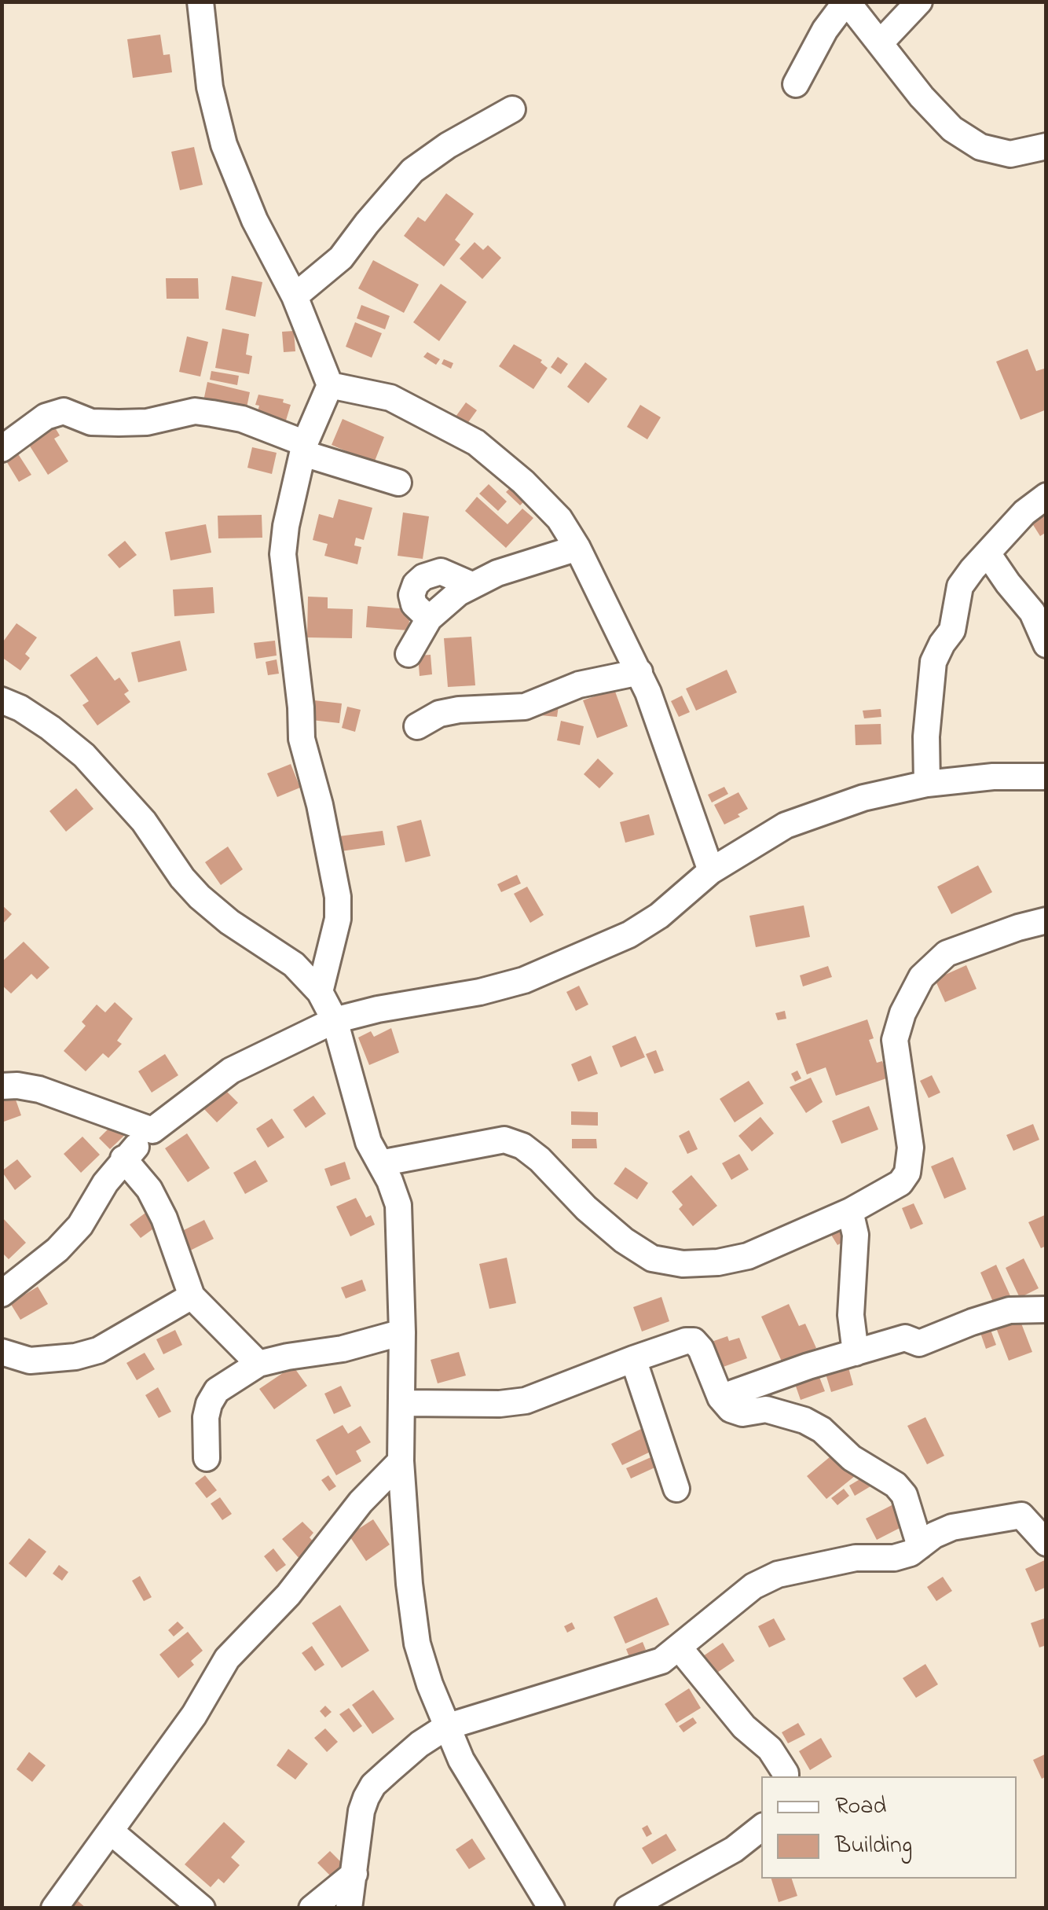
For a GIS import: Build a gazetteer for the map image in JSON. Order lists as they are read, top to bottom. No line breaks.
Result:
{"legend":["Road","Building"]}
